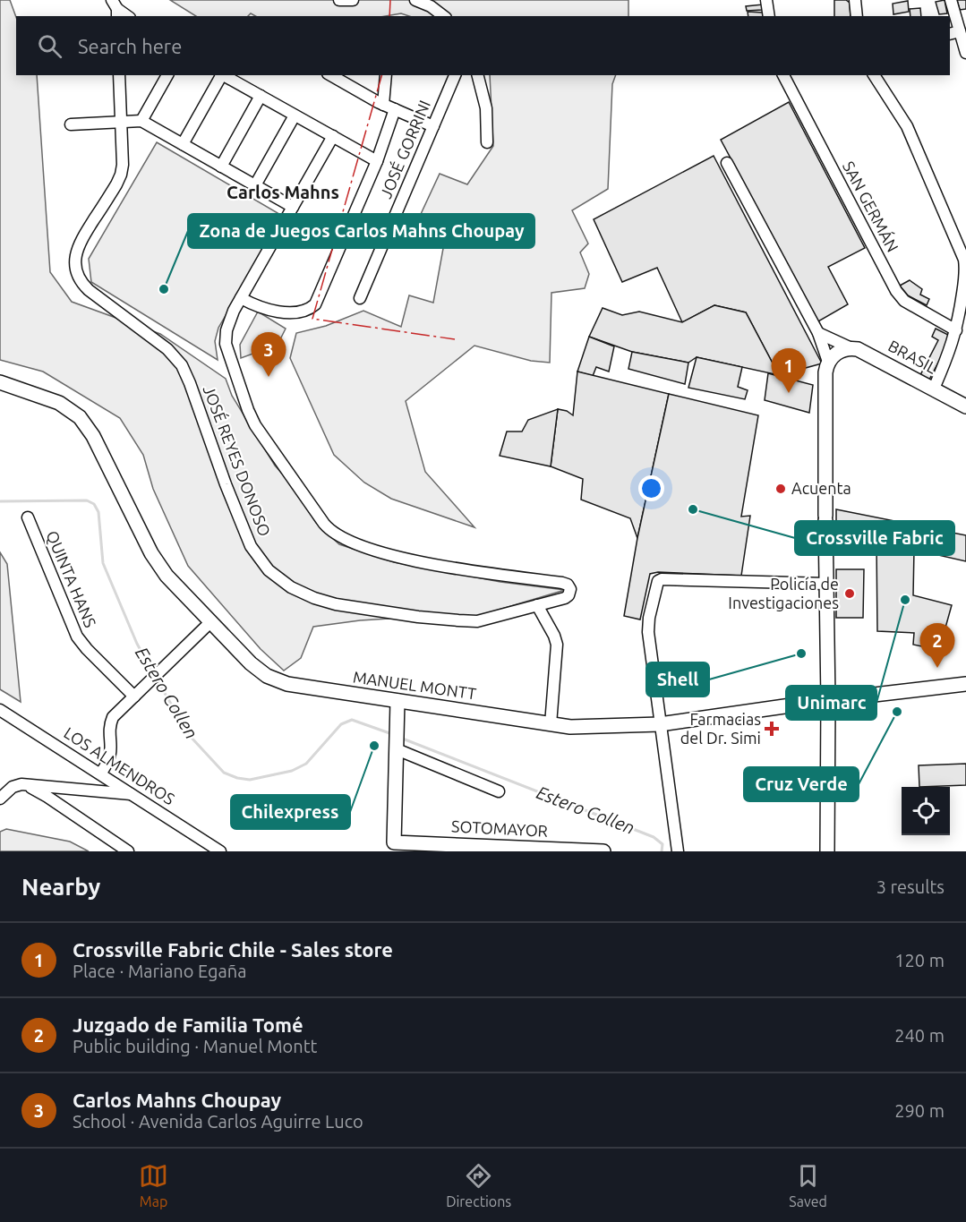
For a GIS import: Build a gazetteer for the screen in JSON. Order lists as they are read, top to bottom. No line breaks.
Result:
{"streets":{"main road":["BRASIL","MANUEL MONTT","SOTOMAYOR"],"street":["JOSÉ GORRINI","SAN GERMÁN","JOSÉ REYES DONOSO","QUINTA HANS","LOS ALMENDROS"]},"districts":["Carlos Mahns"],"water":["Estero Collen"],"places":{"other":["Zona de Juegos Carlos Mahns Choupay","Acuenta","Crossville Fabric","Policía de Investigaciones","Unimarc","Shell","Cruz Verde","Chilexpress"],"health":["Farmacias del Dr. Simi"]},"page":{"search":"Search here","pins":["3","1","2"],"heading":["Nearby","3 results"],"list":[{"mark":"1","name":"Crossville Fabric Chile - Sales store","note":"Place · Mariano Egaña","value":"120 m"},{"mark":"2","name":"Juzgado de Familia Tomé","note":"Public building · Manuel Montt","value":"240 m"},{"mark":"3","name":"Carlos Mahns Choupay","note":"School · Avenida Carlos Aguirre Luco","value":"290 m"}],"nav":["Map","Directions","Saved"]}}
